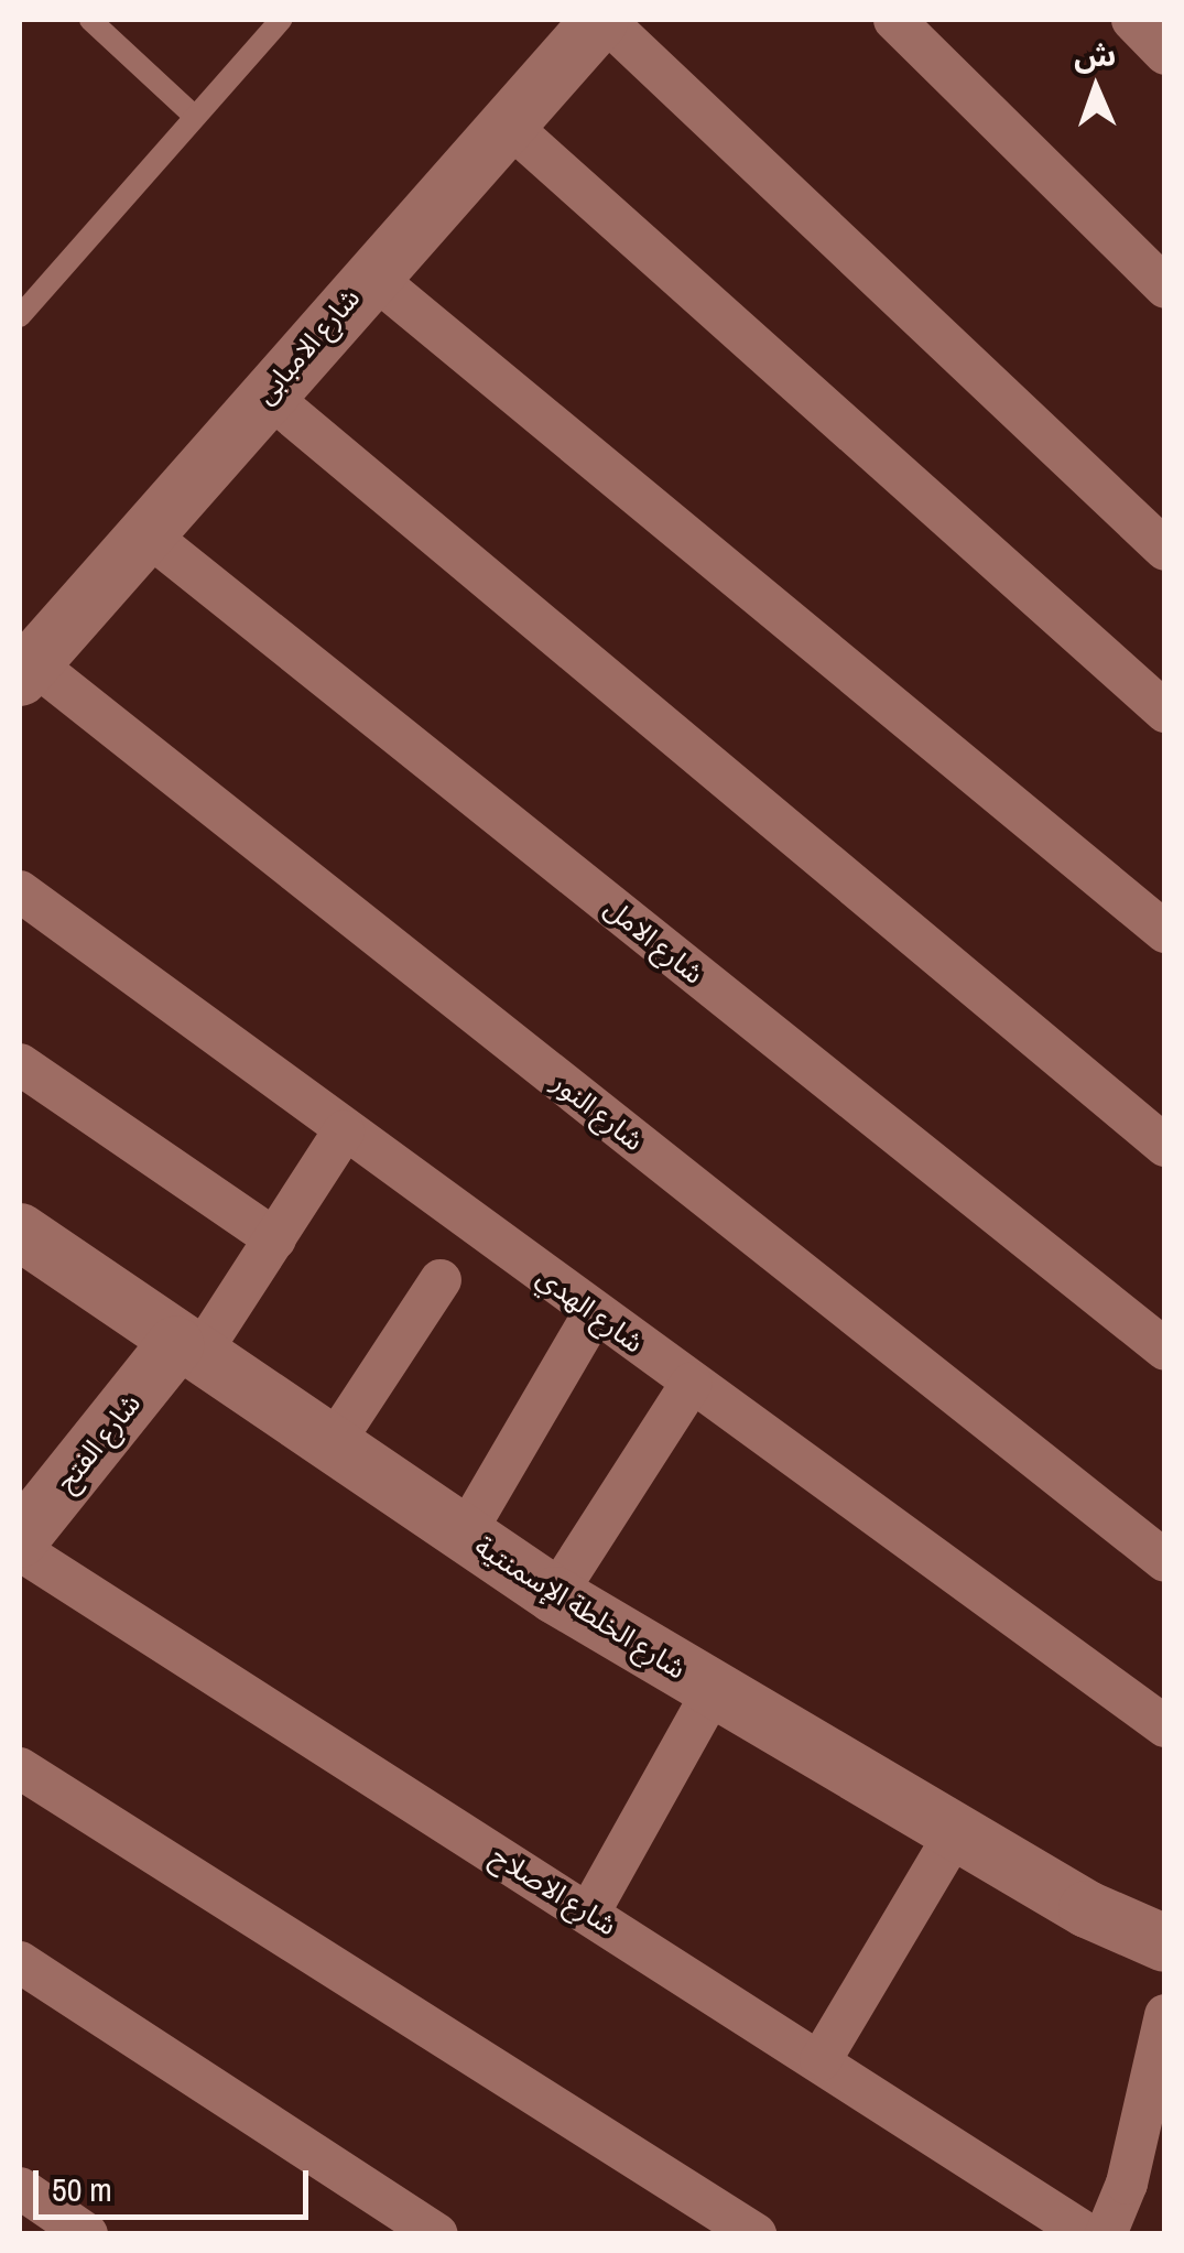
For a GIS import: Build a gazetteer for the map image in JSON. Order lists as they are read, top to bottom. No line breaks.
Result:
{"streets":{"street":["شارع الامبابى","شارع الامل","شارع النور","شارع الهدي","شارع الفتح","شارع الخلطة الإسمنتية","شارع الاصلاح"]},"crossings":[["شارع الامبابى","شارع الامل"],["شارع الامبابى","شارع النور"],["شارع الفتح","شارع الخلطة الإسمنتية"]],"scale_bar":"50 m","north":"top"}
